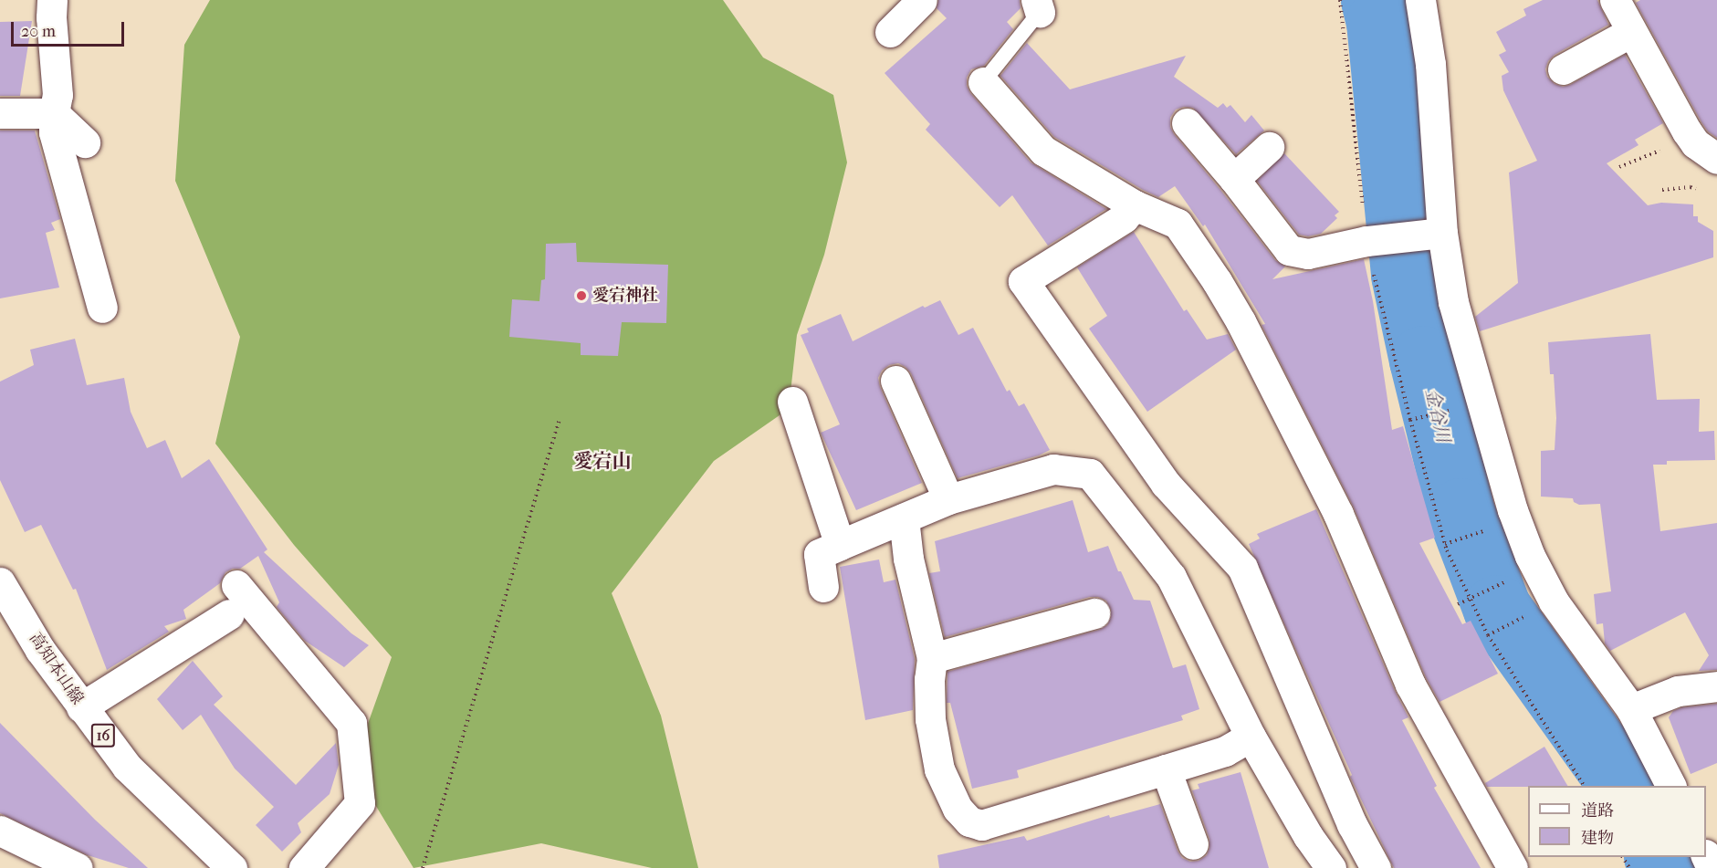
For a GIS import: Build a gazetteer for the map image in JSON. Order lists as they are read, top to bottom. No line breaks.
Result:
{"streets":{"street":["高知本山線","16"]},"districts":["愛宕山"],"water":["金谷川"],"places":["愛宕神社"],"legend":["道路","建物"],"scale_bar":"20 m"}
